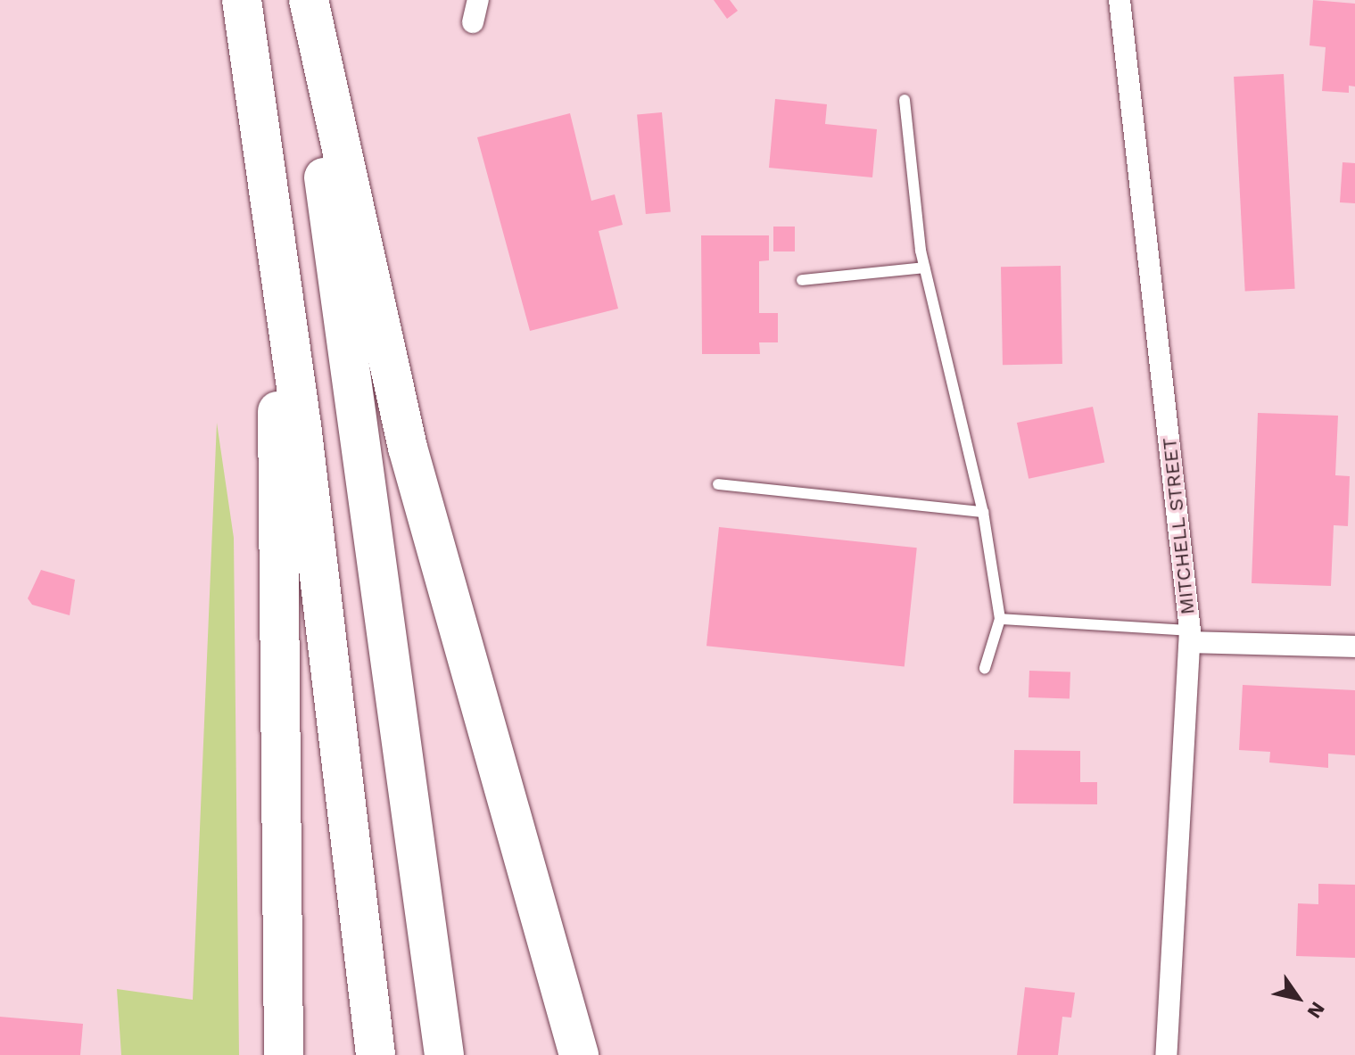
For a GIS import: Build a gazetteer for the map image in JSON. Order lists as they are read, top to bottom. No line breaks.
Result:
{"streets":{"street":["MITCHELL STREET"]},"north":"bottom right"}
